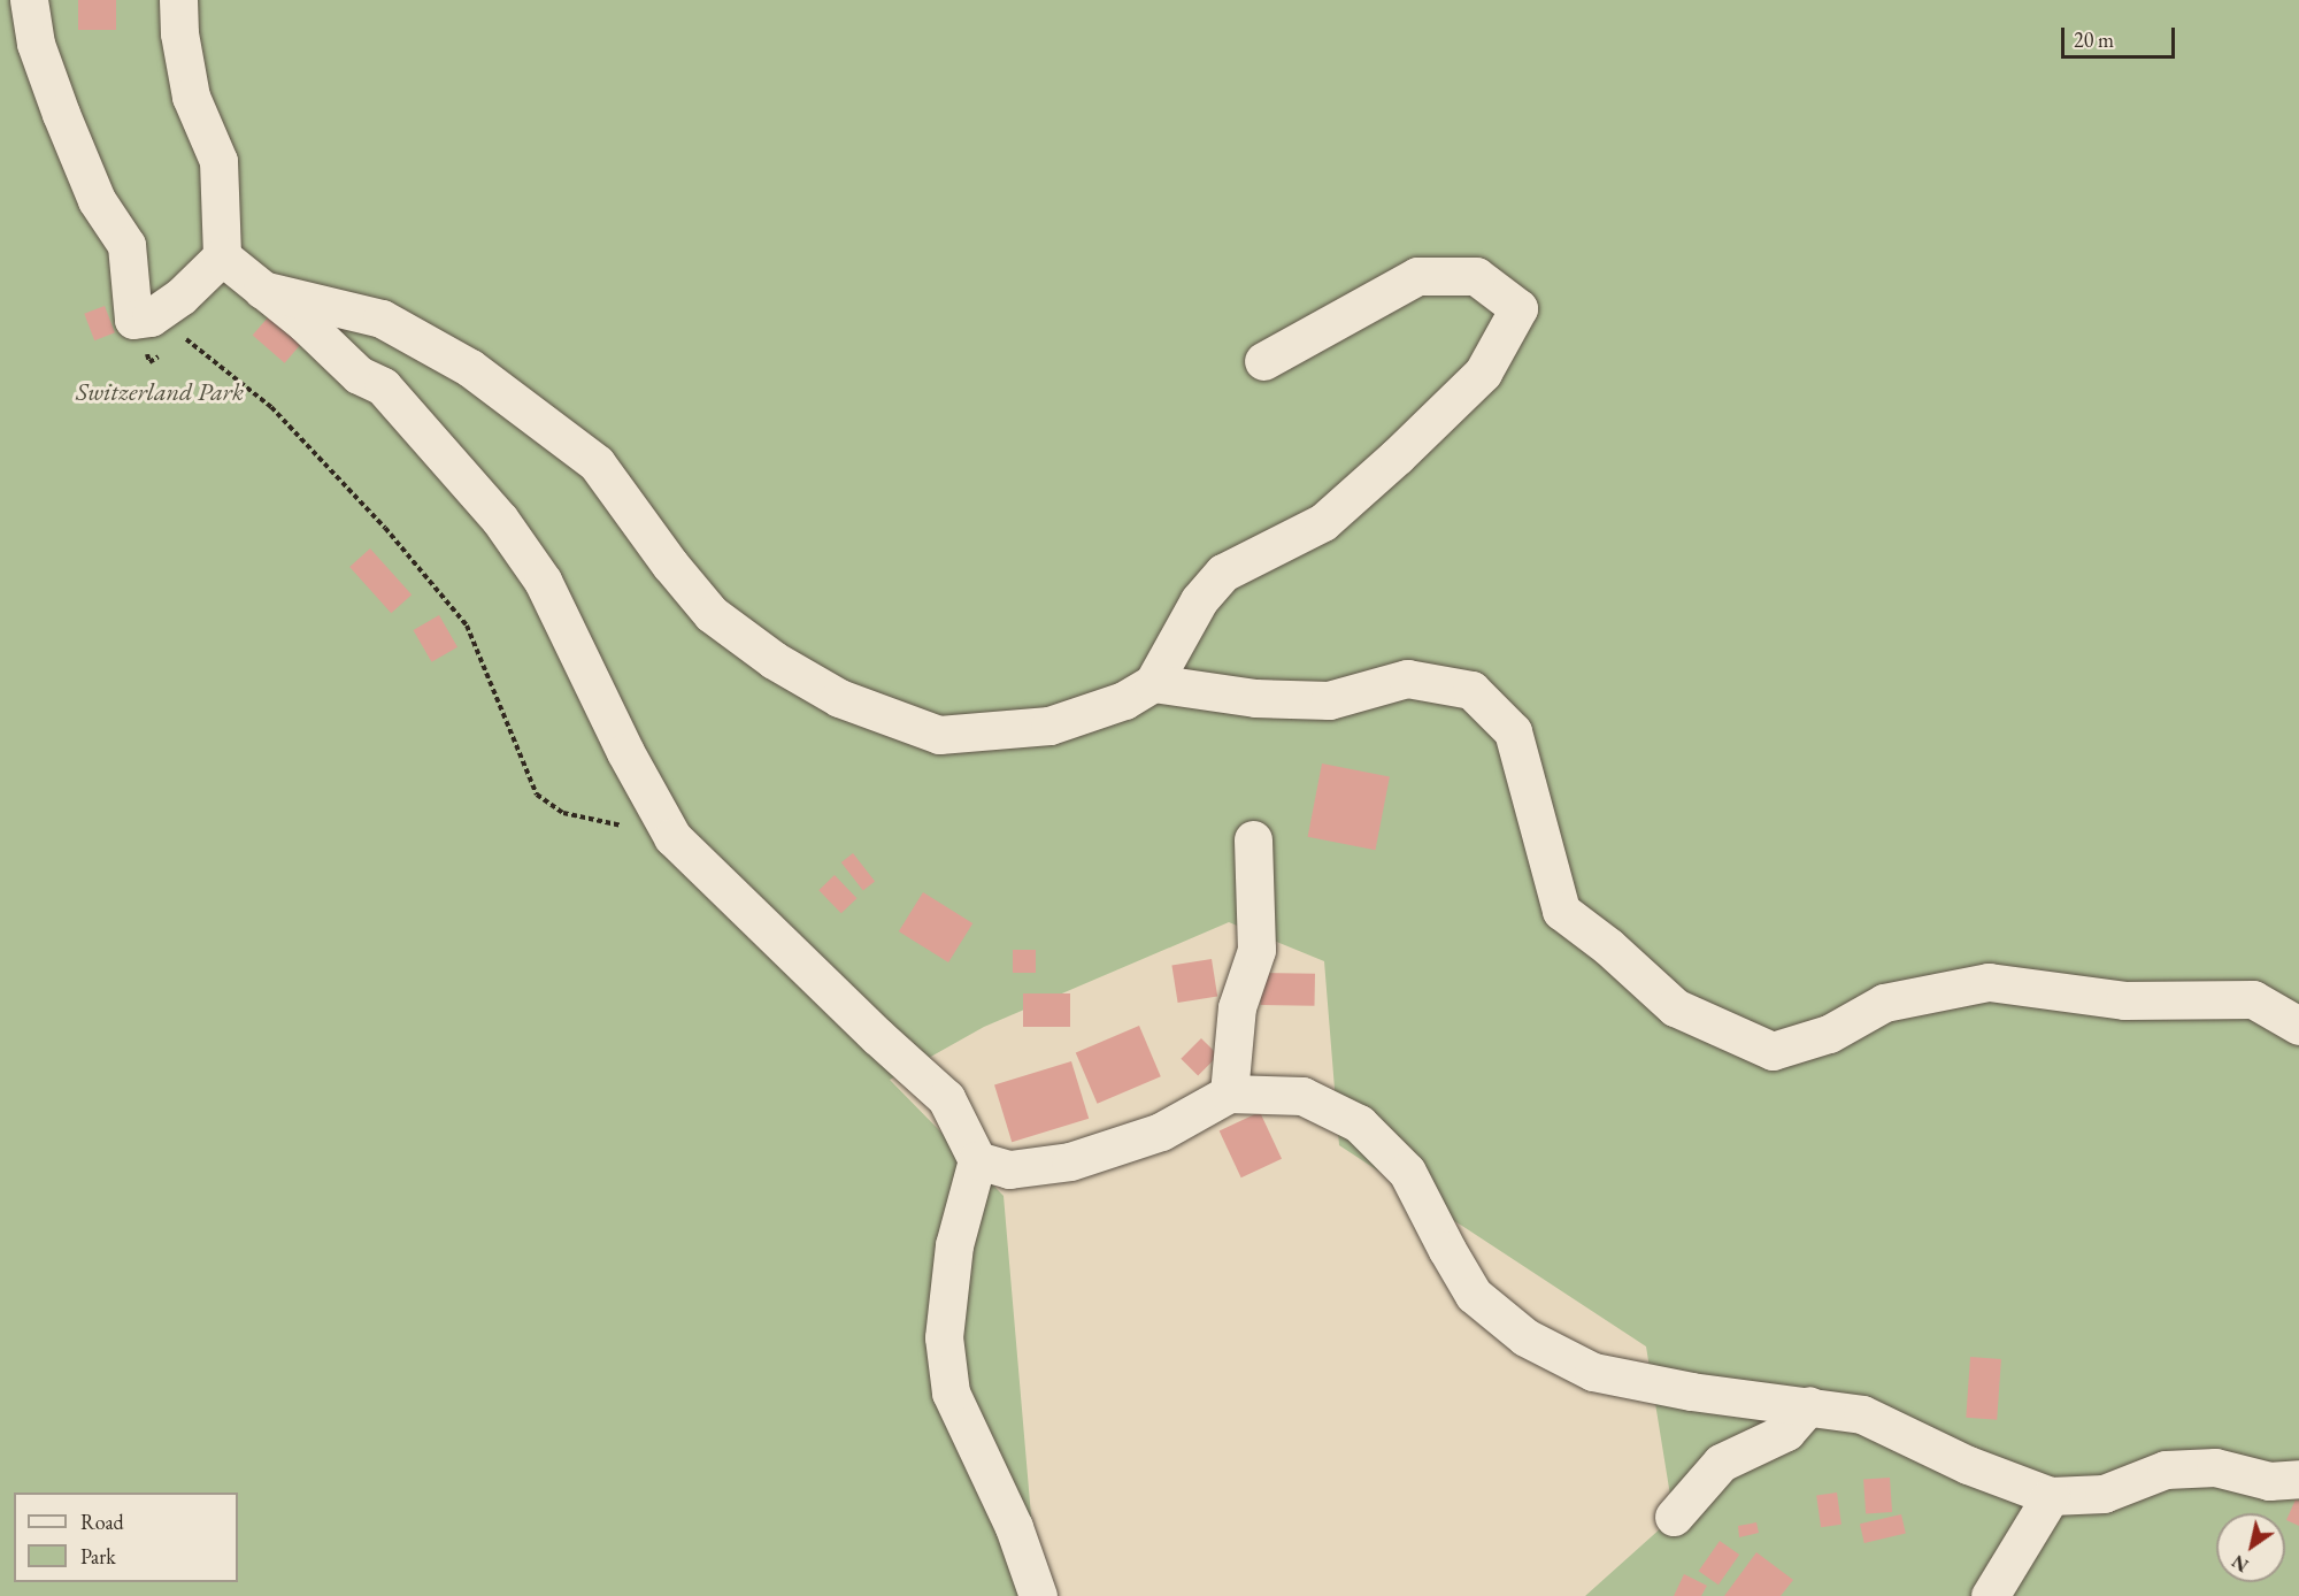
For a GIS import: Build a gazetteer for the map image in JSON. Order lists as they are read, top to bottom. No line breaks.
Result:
{"parks":["Switzerland Park"],"legend":["Road","Park"],"scale_bar":"20 m","north":"bottom left"}
